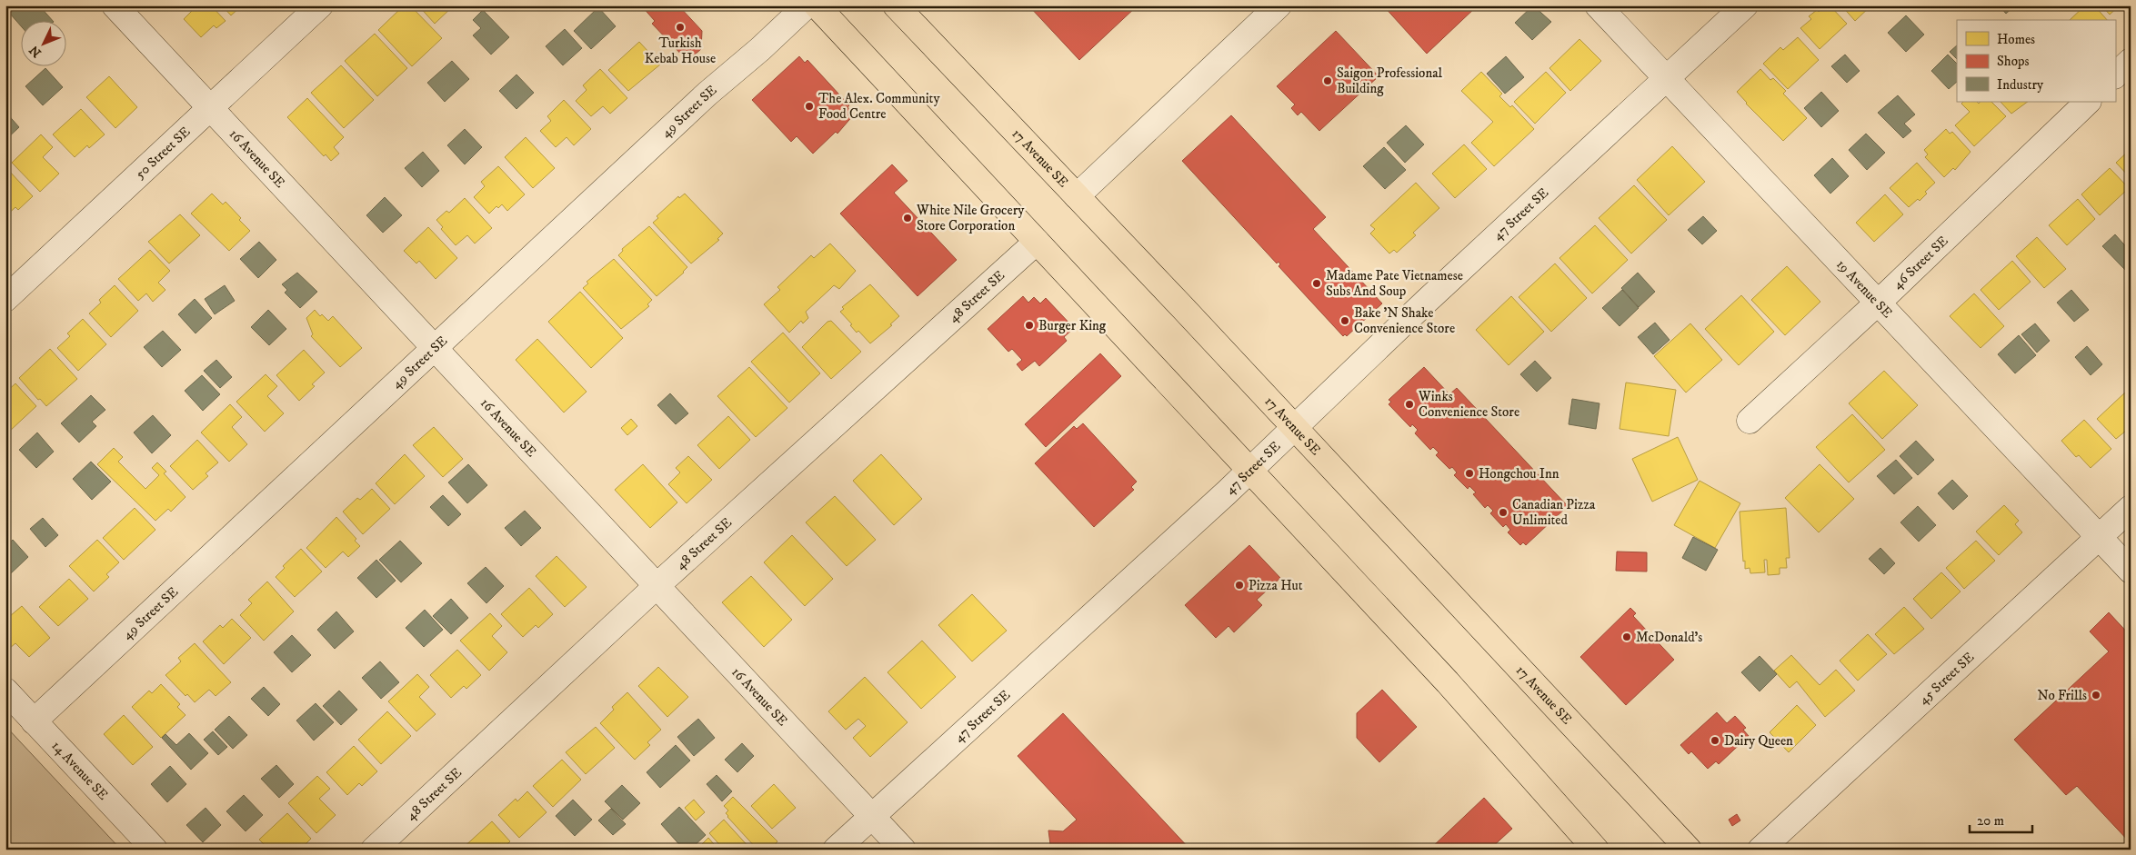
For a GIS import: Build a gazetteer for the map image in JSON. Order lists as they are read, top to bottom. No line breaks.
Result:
{"streets":{"main road":["17 Avenue SE"],"street":["49 Street SE","50 Street SE","16 Avenue SE","47 Street SE","46 Street SE","19 Avenue SE","48 Street SE","45 Street SE","14 Avenue SE"]},"crossings":[["49 Street SE","16 Avenue SE"],["49 Street SE","14 Avenue SE"],["50 Street SE","16 Avenue SE"],["16 Avenue SE","47 Street SE"],["16 Avenue SE","48 Street SE"],["17 Avenue SE","47 Street SE"],["47 Street SE","19 Avenue SE"],["46 Street SE","19 Avenue SE"],["19 Avenue SE","45 Street SE"]],"places":["Turkish Kebab House","Saigon Professional Building","The Alex. Community Food Centre","White Nile Grocery Store Corporation","Madame Pate Vietnamese Subs And Soup","Bake 'N Shake Convenience Store","Burger King","Winks Convenience Store","Hongchou Inn","Canadian Pizza Unlimited","Pizza Hut","McDonald's","No Frills","Dairy Queen"],"legend":["Homes","Shops","Industry"],"scale_bar":"20 m","north":"bottom left"}
